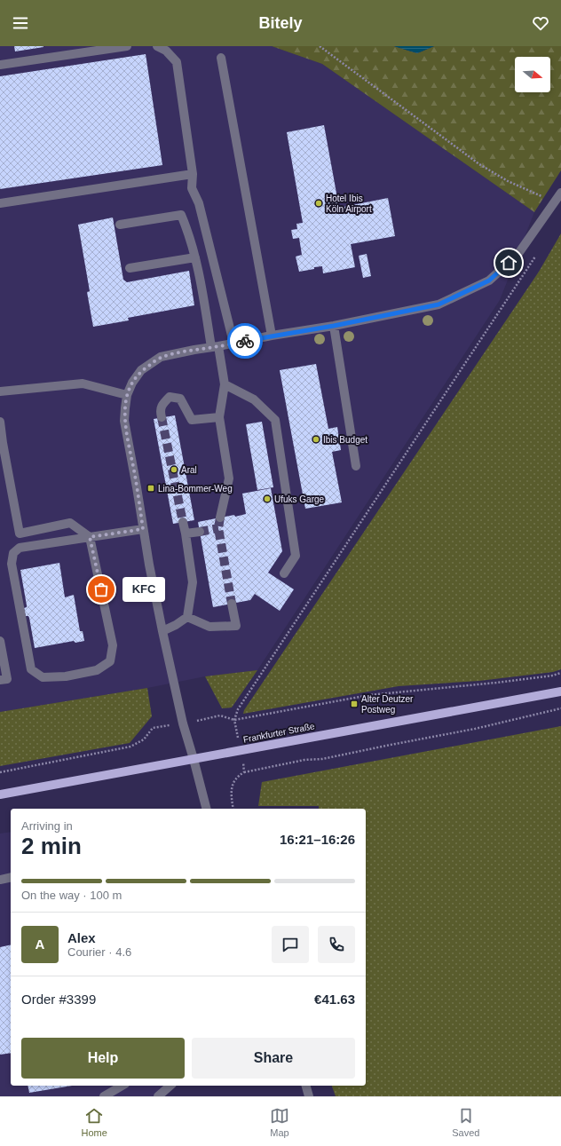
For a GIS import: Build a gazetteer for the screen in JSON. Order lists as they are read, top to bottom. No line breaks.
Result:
{"streets":{"main road":["Frankfurter Straße"]},"places":{"other":["Hotel Ibis Köln Airport","Ibis Budget","Aral","Ufuks Garge","KFC"],"transit":["Lina-Bommer-Weg","Alter Deutzer Postweg"]},"north":"right","page":{"header":"Bitely","bubble":"KFC","heading":["2 min","Arriving in","16:21–16:26"],"panel":["Alex","Courier · 4.6","Order #3399","€41.63"],"bar":"On the way · 100 m","round":"A","buttons":["Help","Share"],"tabs":["Home","Map","Saved"]}}
